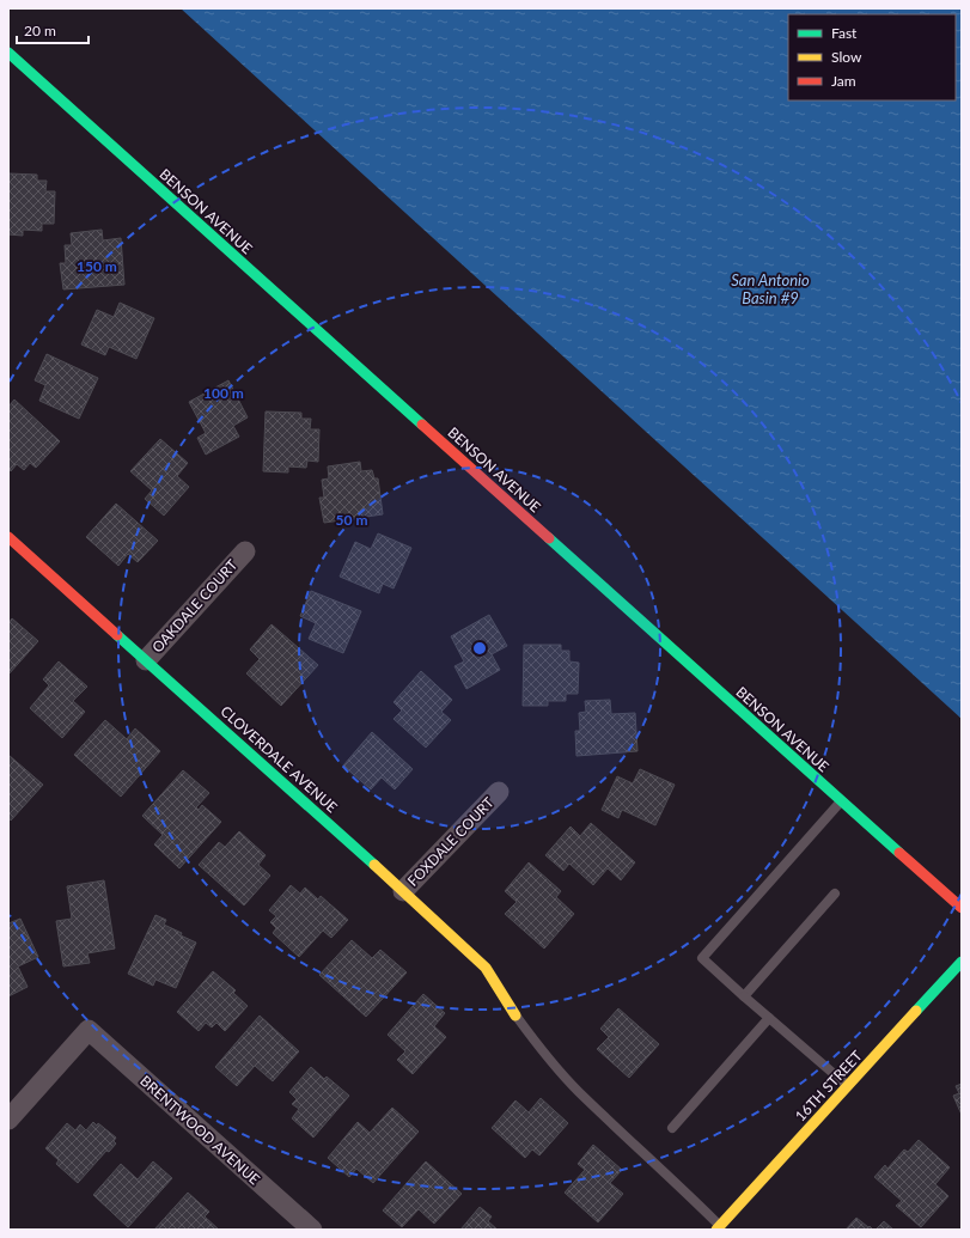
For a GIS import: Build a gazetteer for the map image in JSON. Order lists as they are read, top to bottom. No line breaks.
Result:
{"streets":{"main road":["BENSON AVENUE","CLOVERDALE AVENUE","16TH STREET"],"street":["OAKDALE COURT","FOXDALE COURT","BRENTWOOD AVENUE"]},"crossings":[["OAKDALE COURT","CLOVERDALE AVENUE"],["CLOVERDALE AVENUE","FOXDALE COURT"]],"water":["San Antonio Basin #9"],"legend":["Fast","Slow","Jam"],"scale_bar":"20 m","rings":["150 m","100 m","50 m"]}
